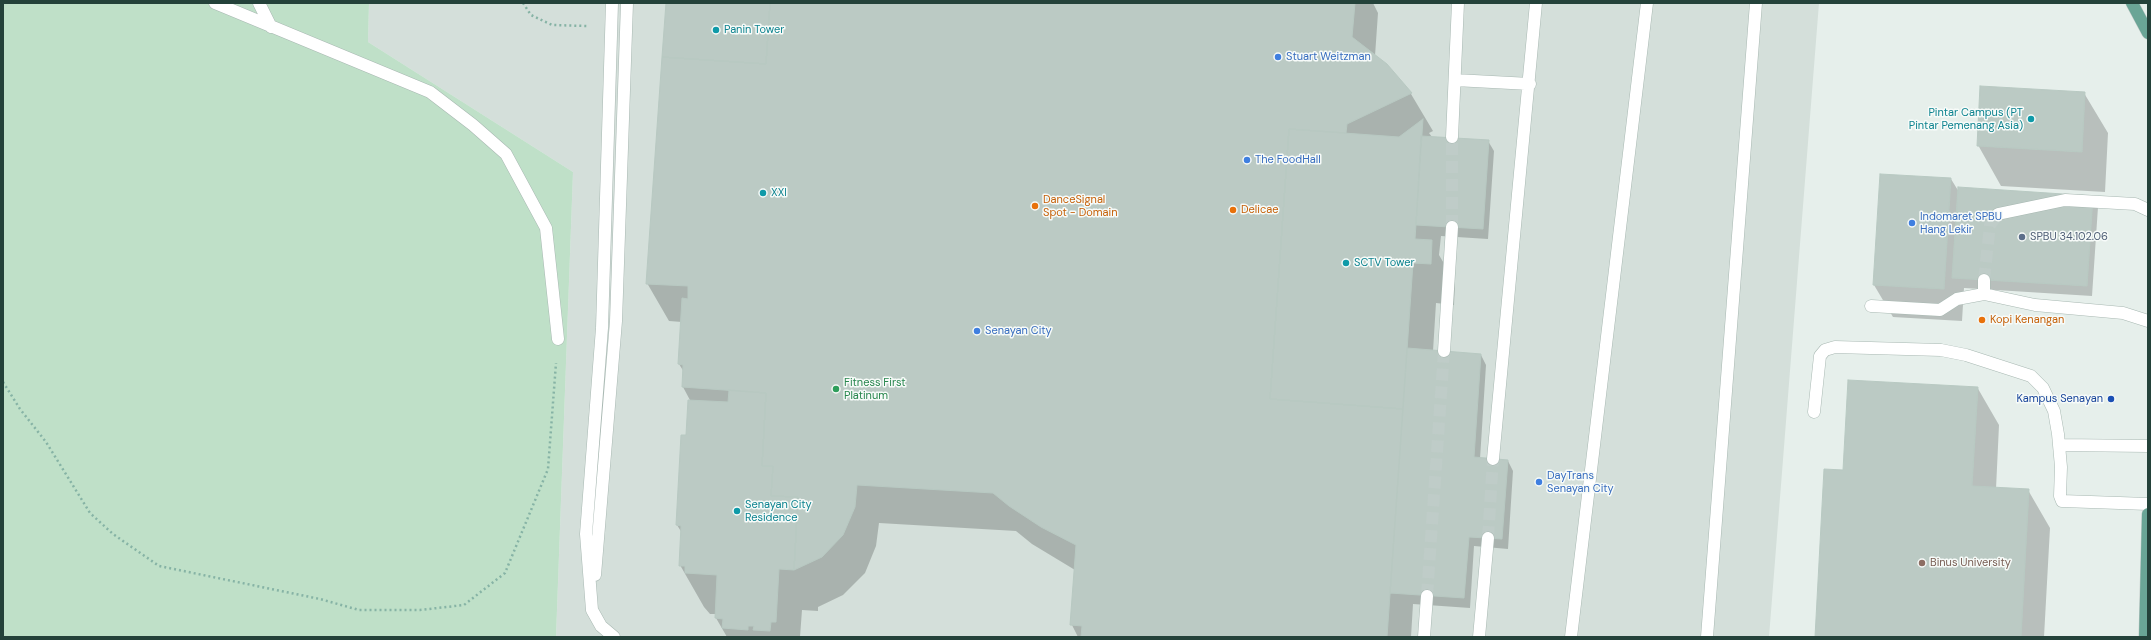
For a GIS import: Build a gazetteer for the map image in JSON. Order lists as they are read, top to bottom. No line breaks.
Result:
{"places":["Panin Tower","Stuart Weitzman","Pintar Campus (PT Pintar Pemenang Asia)","The FoodHall","XXI","DanceSignal Spot - Domain","Delicae","Indomaret SPBU Hang Lekir","SPBU 34.102.06","SCTV Tower","Kopi Kenangan","Senayan City","Fitness First Platinum","Kampus Senayan","DayTrans Senayan City","Senayan City Residence","Binus University"]}
